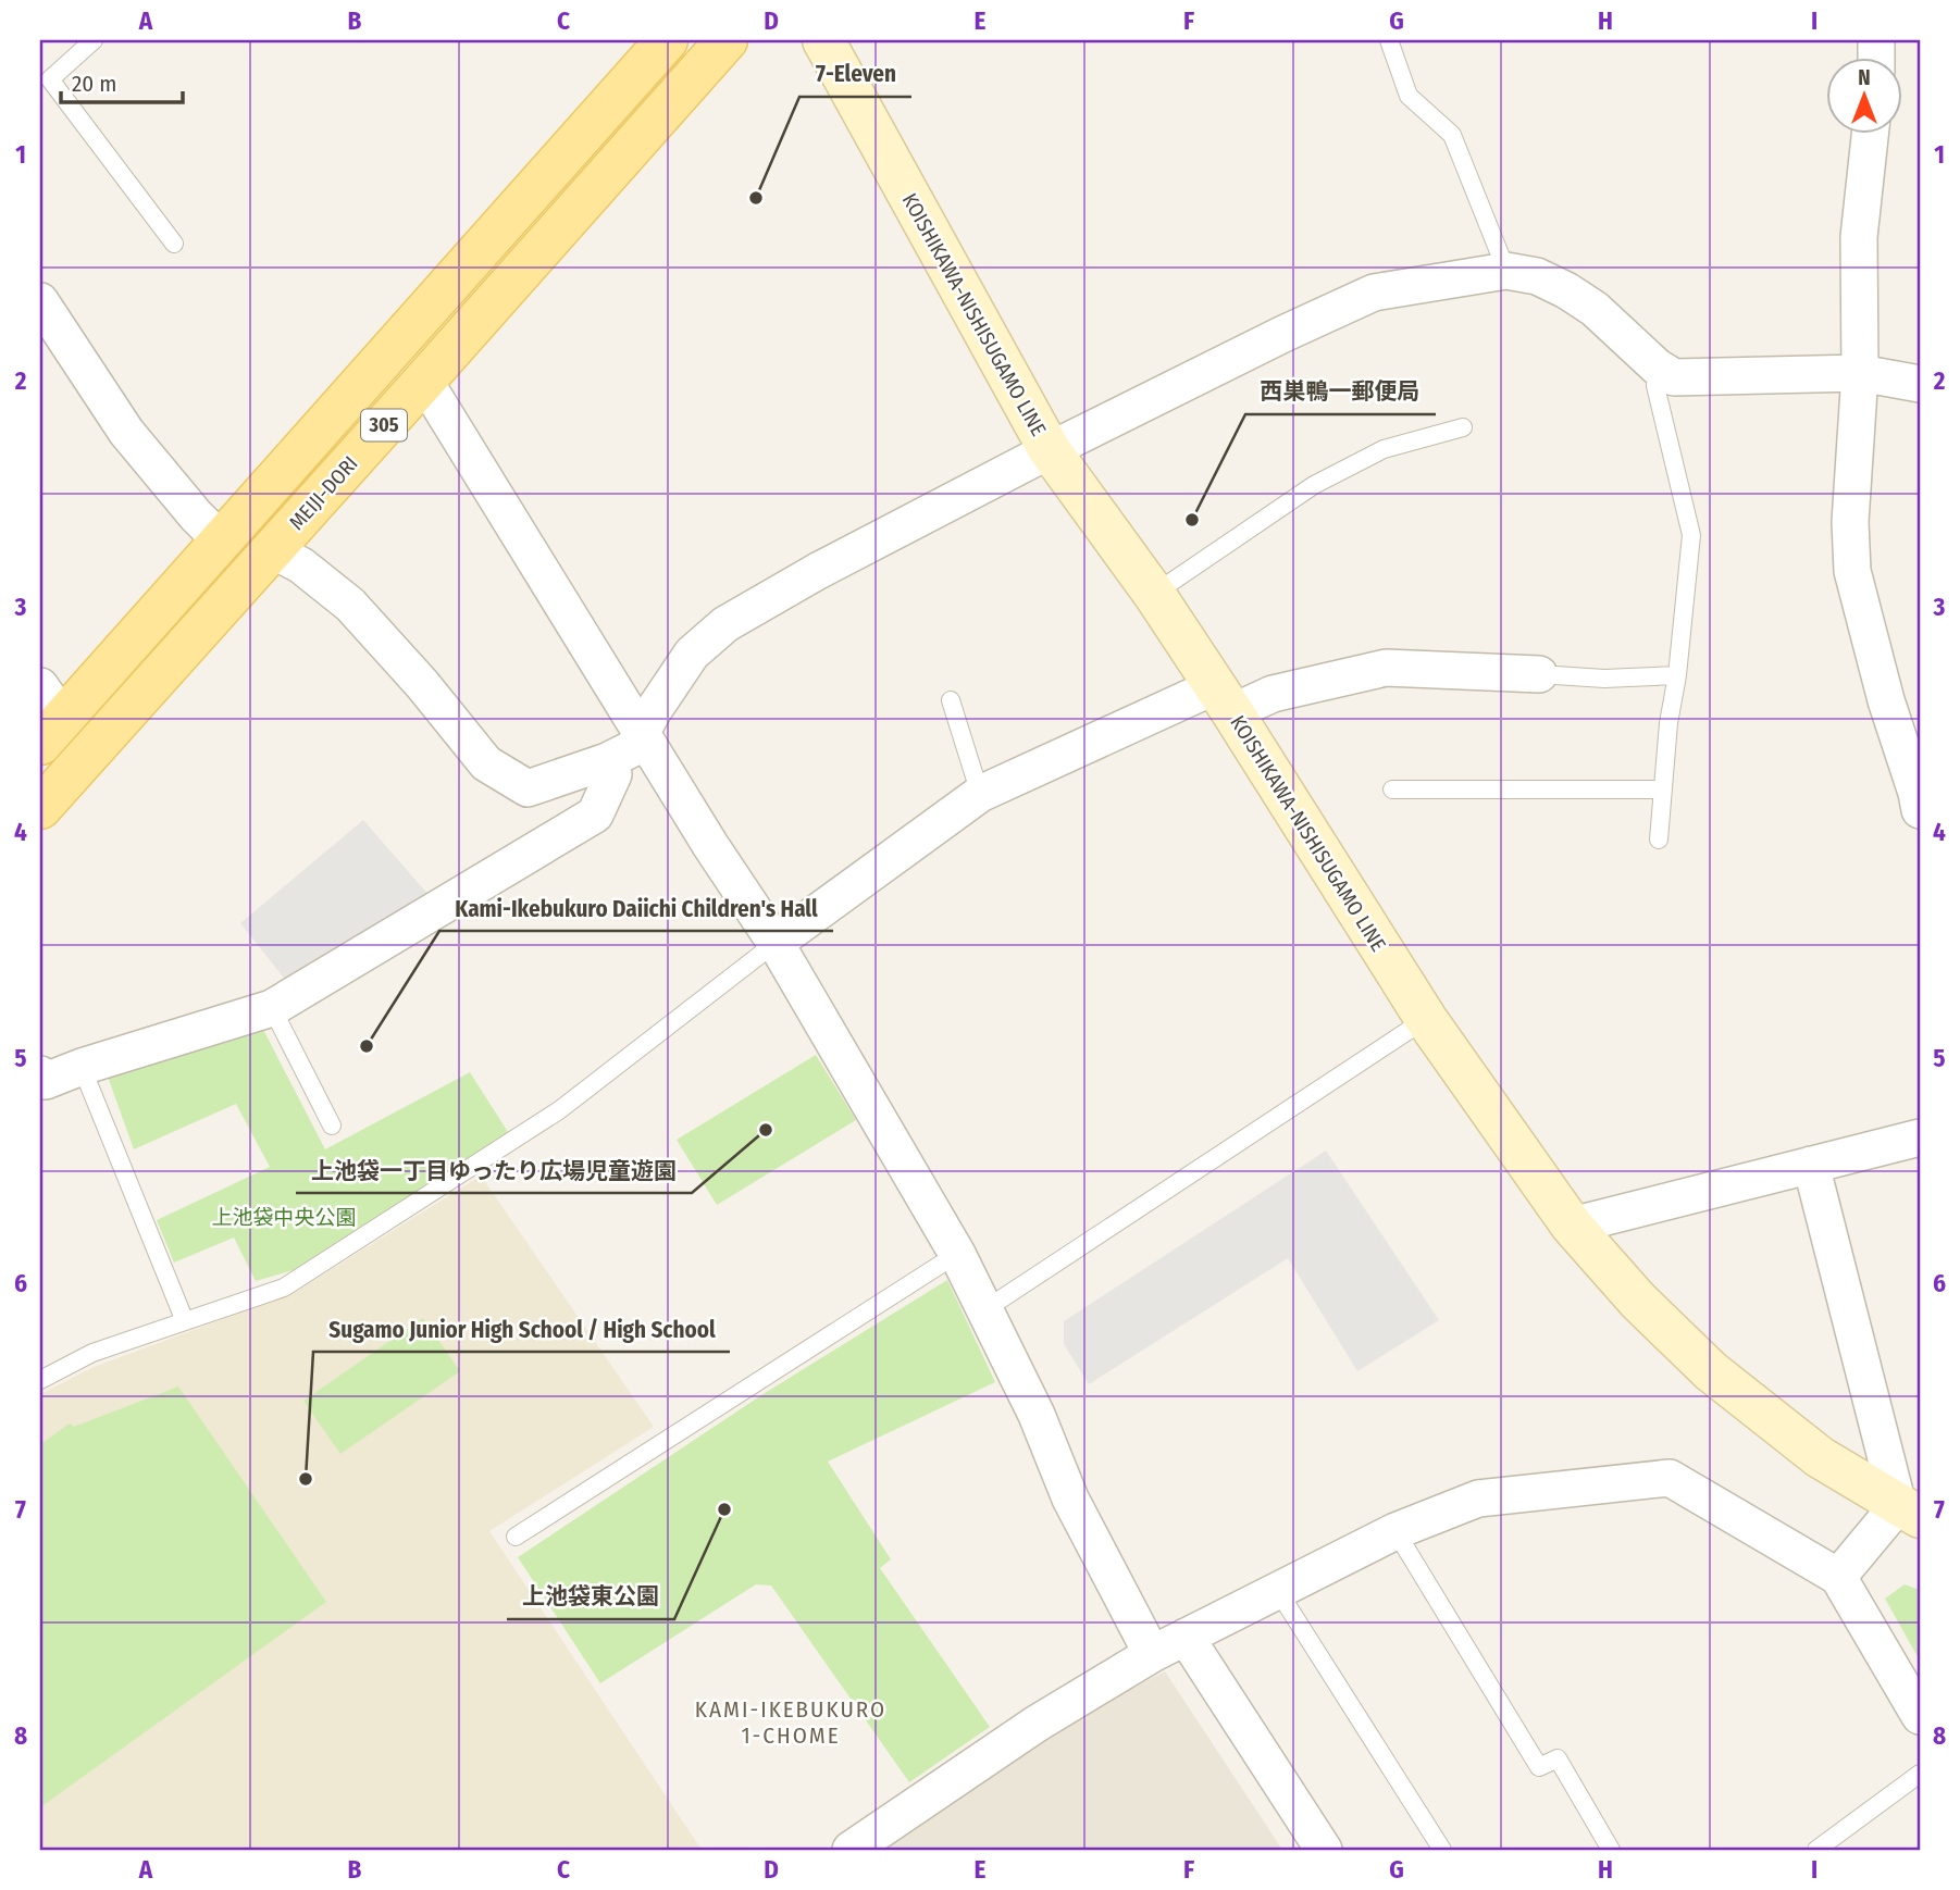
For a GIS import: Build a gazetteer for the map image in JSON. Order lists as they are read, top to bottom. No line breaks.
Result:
{"streets":{"main road":["KOISHIKAWA-NISHISUGAMO LINE","305","MEIJI-DORI"]},"districts":["KAMI-IKEBUKURO 1-CHOME"],"parks":["上池袋中央公園"],"places":["7-Eleven","西巣鴨一郵便局","Kami-Ikebukuro Daiichi Children's Hall","上池袋一丁目ゆったり広場児童遊園","Sugamo Junior High School / High School","上池袋東公園"],"scale_bar":"20 m","north":"top","grid":{"columns":["A","B","C","D","E","F","G","H","I"],"rows":["1","2","3","4","5","6","7","8"]}}
